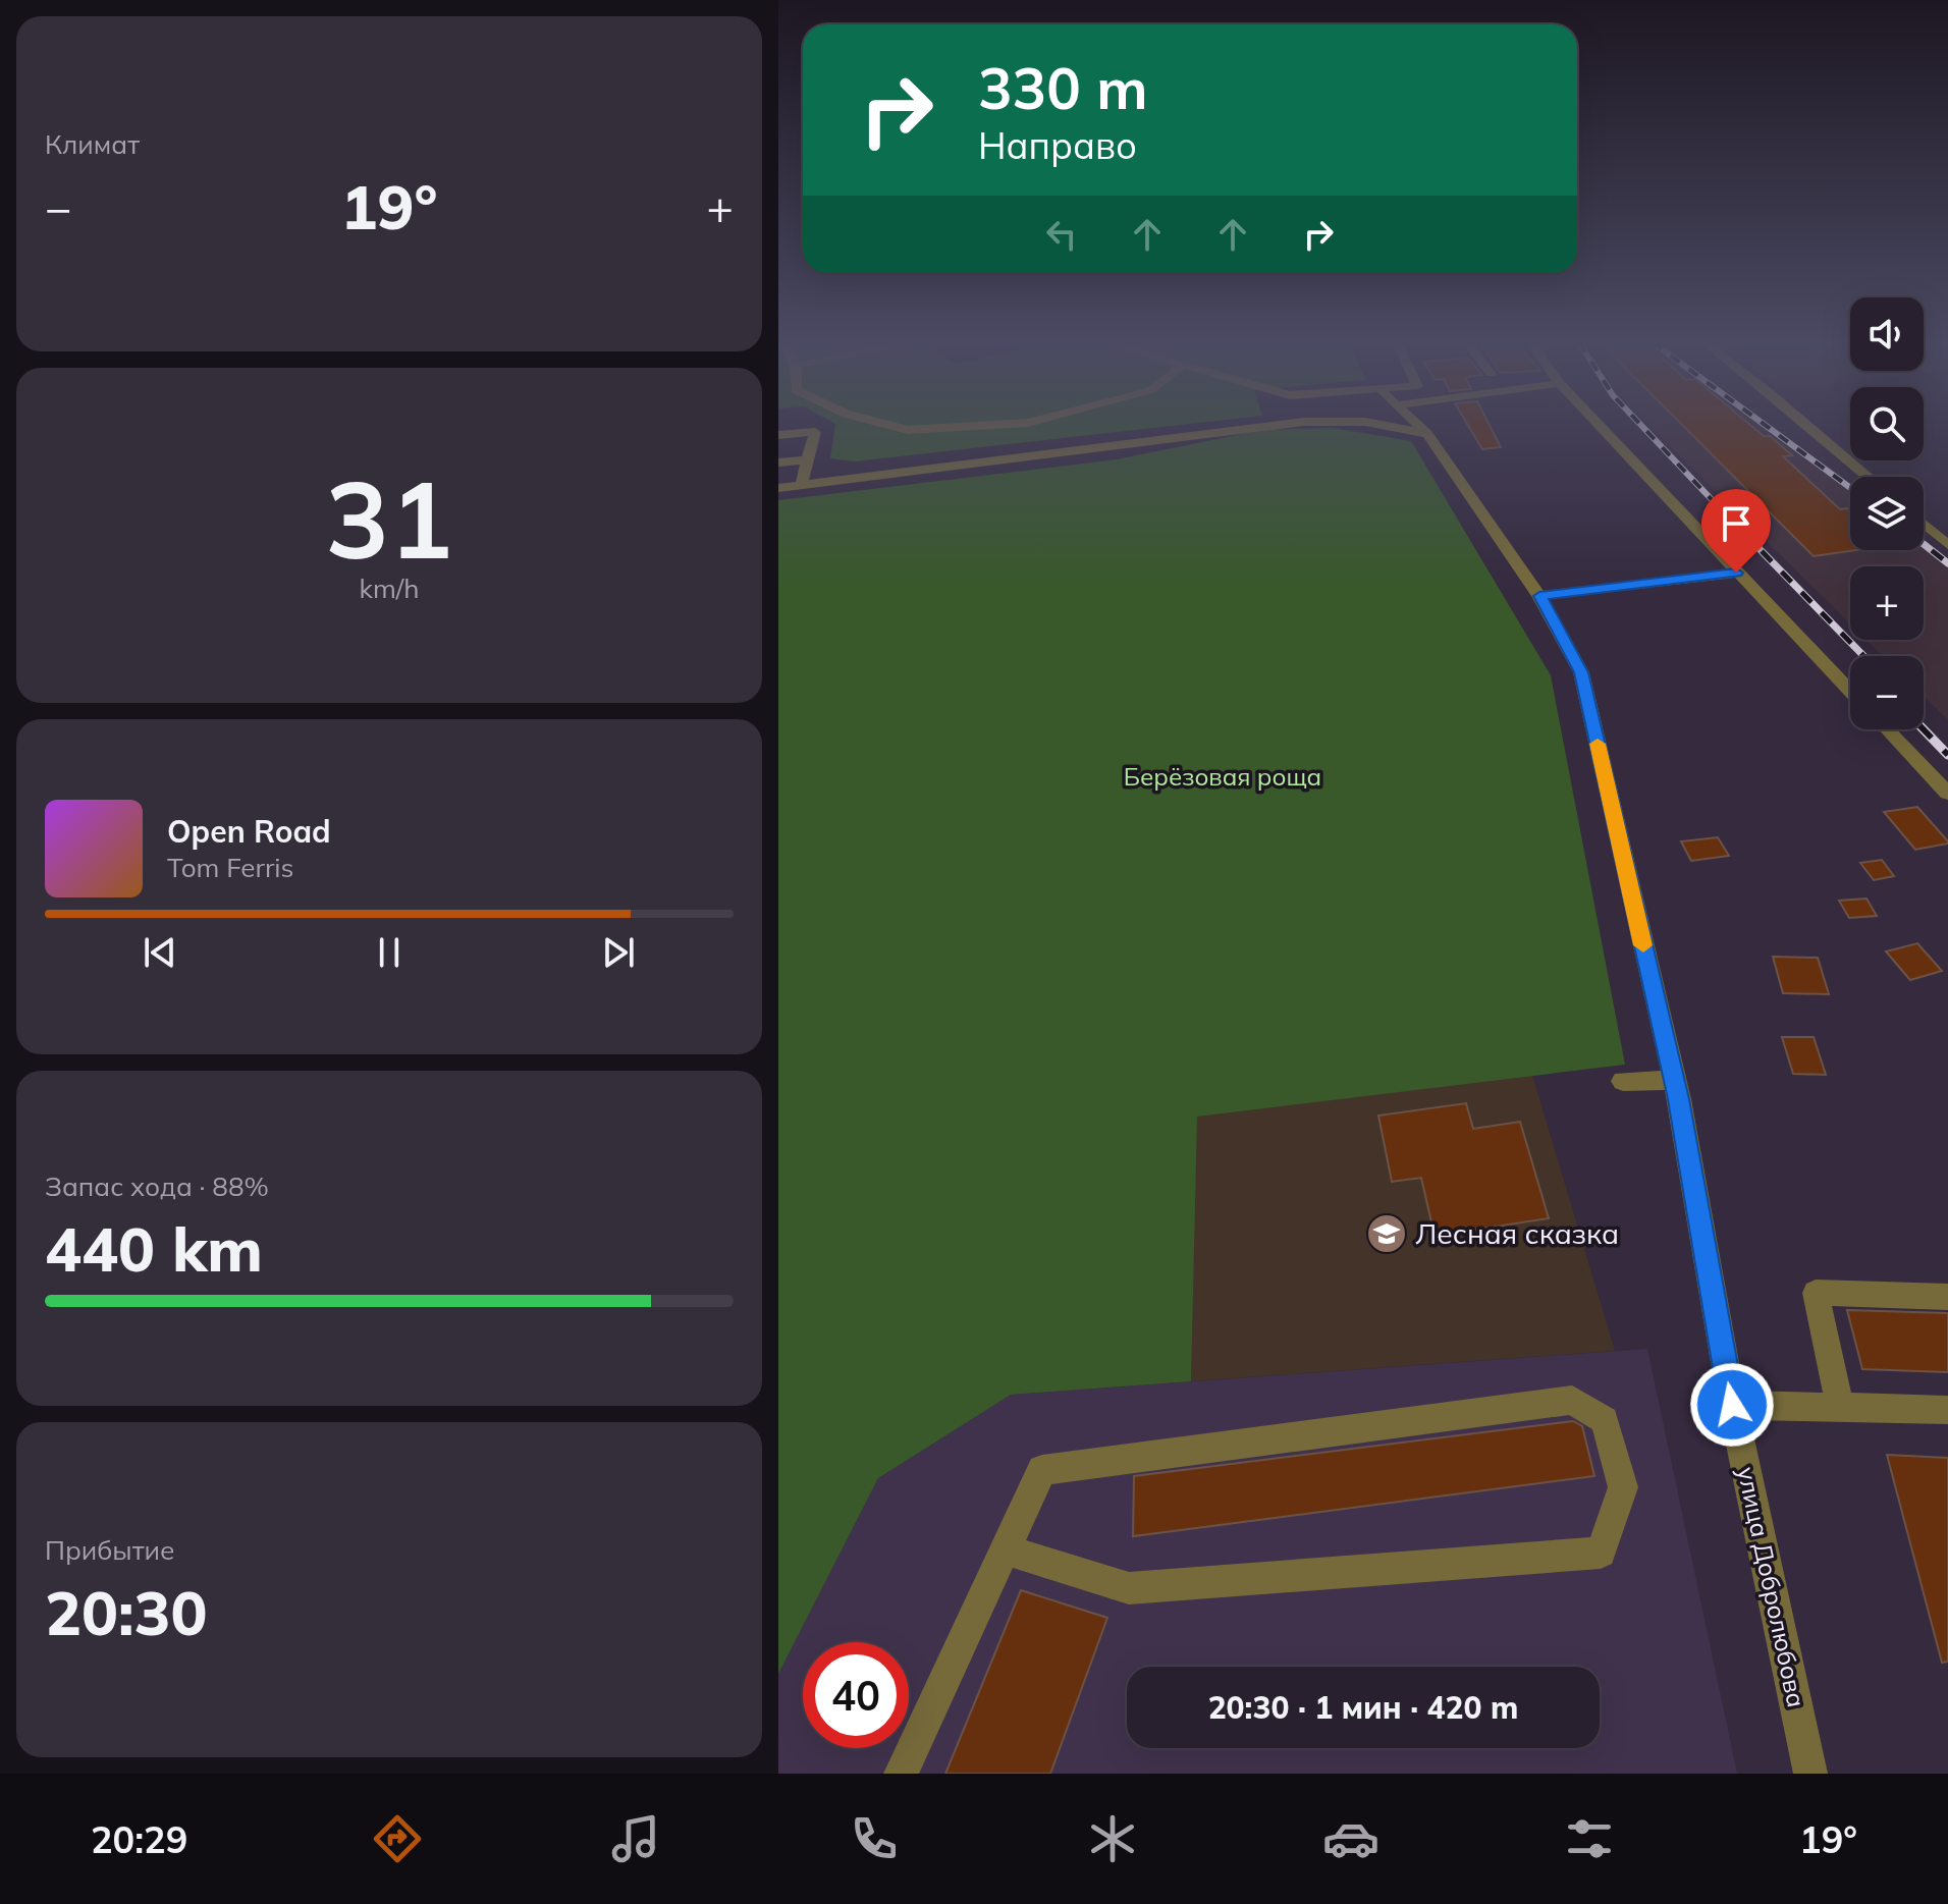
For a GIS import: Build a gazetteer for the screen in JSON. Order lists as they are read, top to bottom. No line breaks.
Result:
{"streets":{"street":["улица Добролюбова"]},"parks":["Берёзовая роща"],"places":{"school or university":["Лесная сказка"]},"page":{"tile":["Климат",["31","km/h"],["Запас хода · 88%","440 km"],["Прибытие","20:30"]],"turn":["330 m","Направо"],"heat":["−","19°","+"],"map_buttons":["+","−"],"song":["Open Road","Tom Ferris"],"limit":"40","trip":"20:30 · 1 мин · 420 m","tabs":["20:29","19°"]}}
